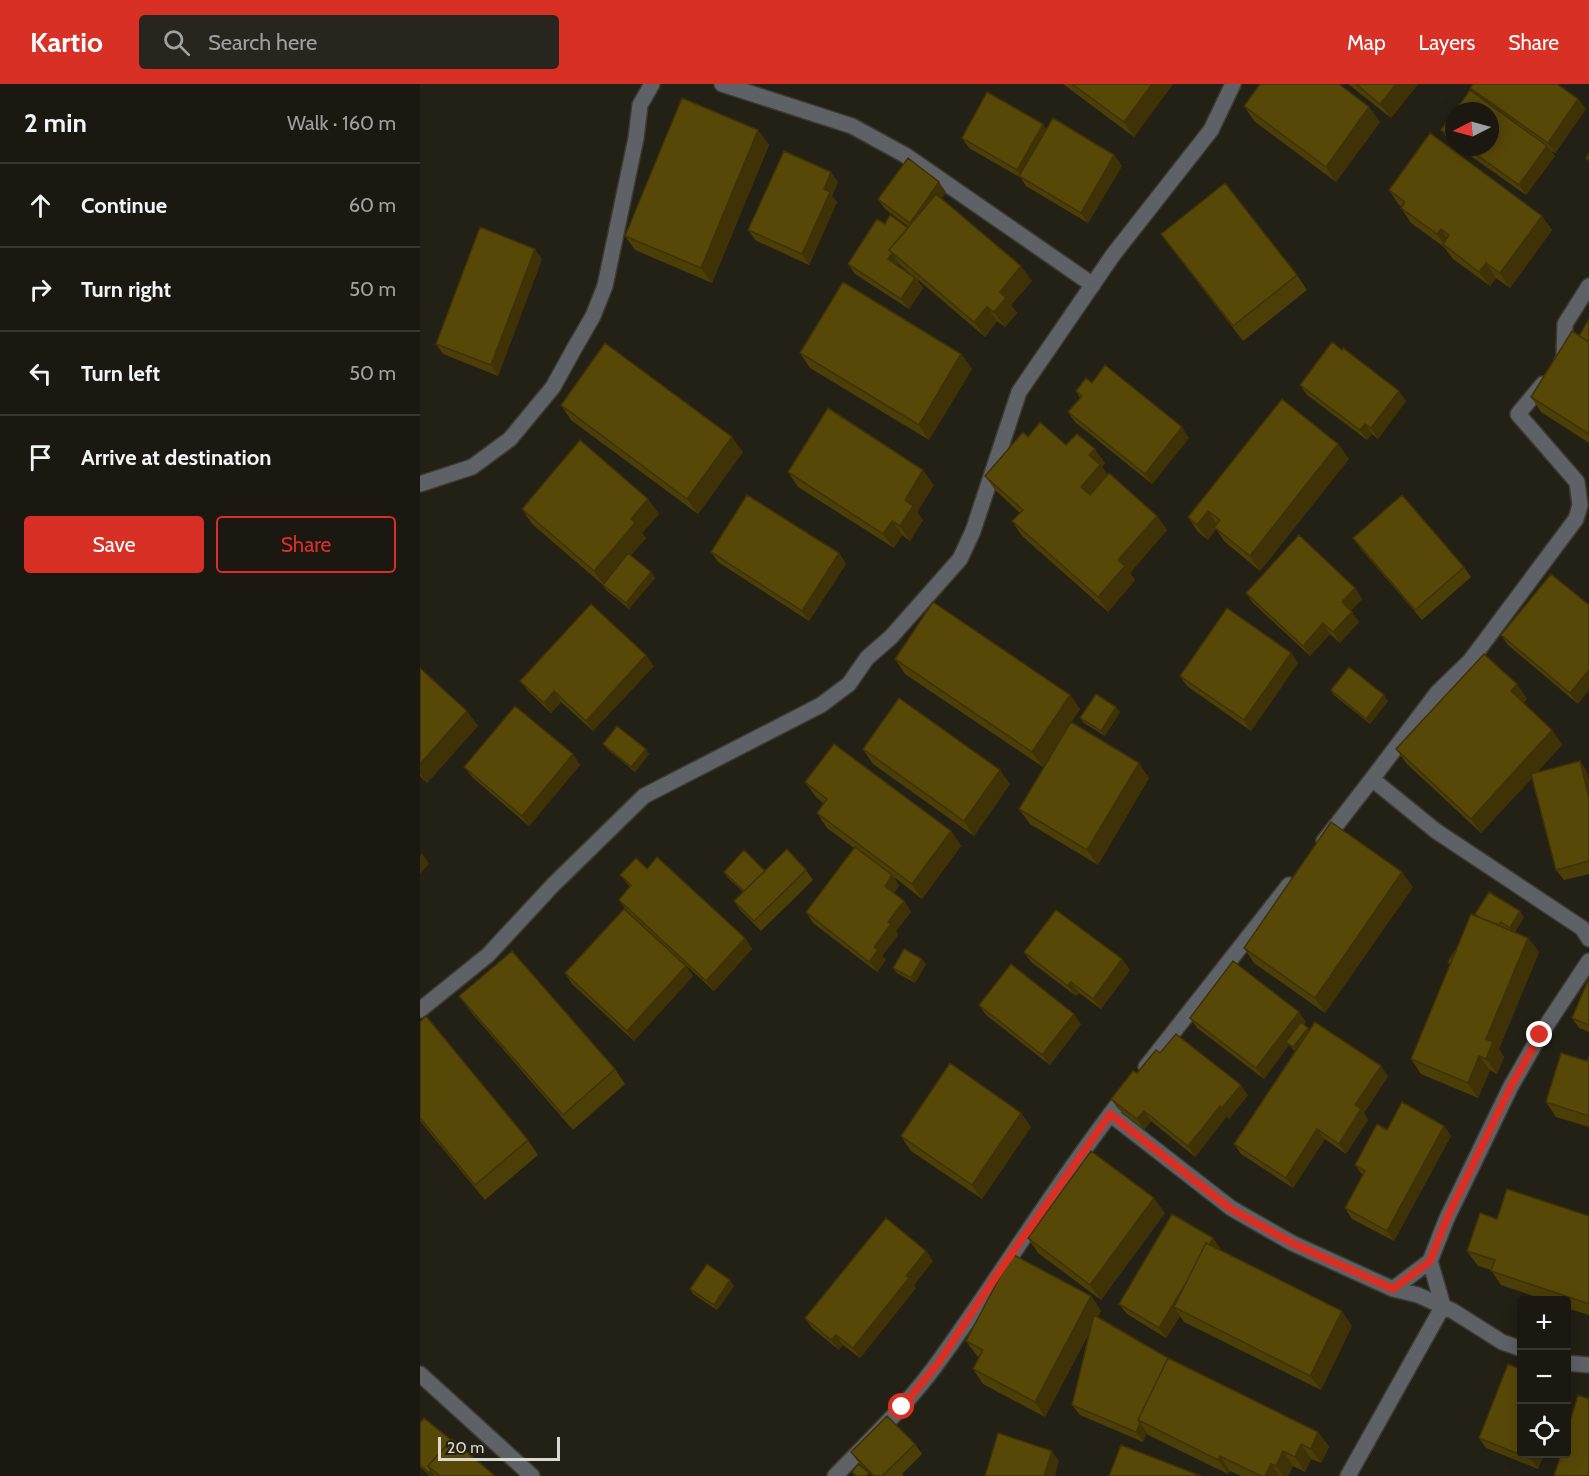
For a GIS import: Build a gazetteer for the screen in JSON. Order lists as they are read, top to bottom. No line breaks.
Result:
{"scale_bar":"20 m","north":"left","page":{"header":"Kartio","search":"Search here","nav":["Map","Layers","Share"],"heading":["2 min","Walk · 160 m"],"list":[["Continue","60 m"],["Turn right","50 m"],["Turn left","50 m"],"Arrive at destination"],"buttons":["Save","Share"],"map_buttons":["+","−"],"scale":"20 m"}}
